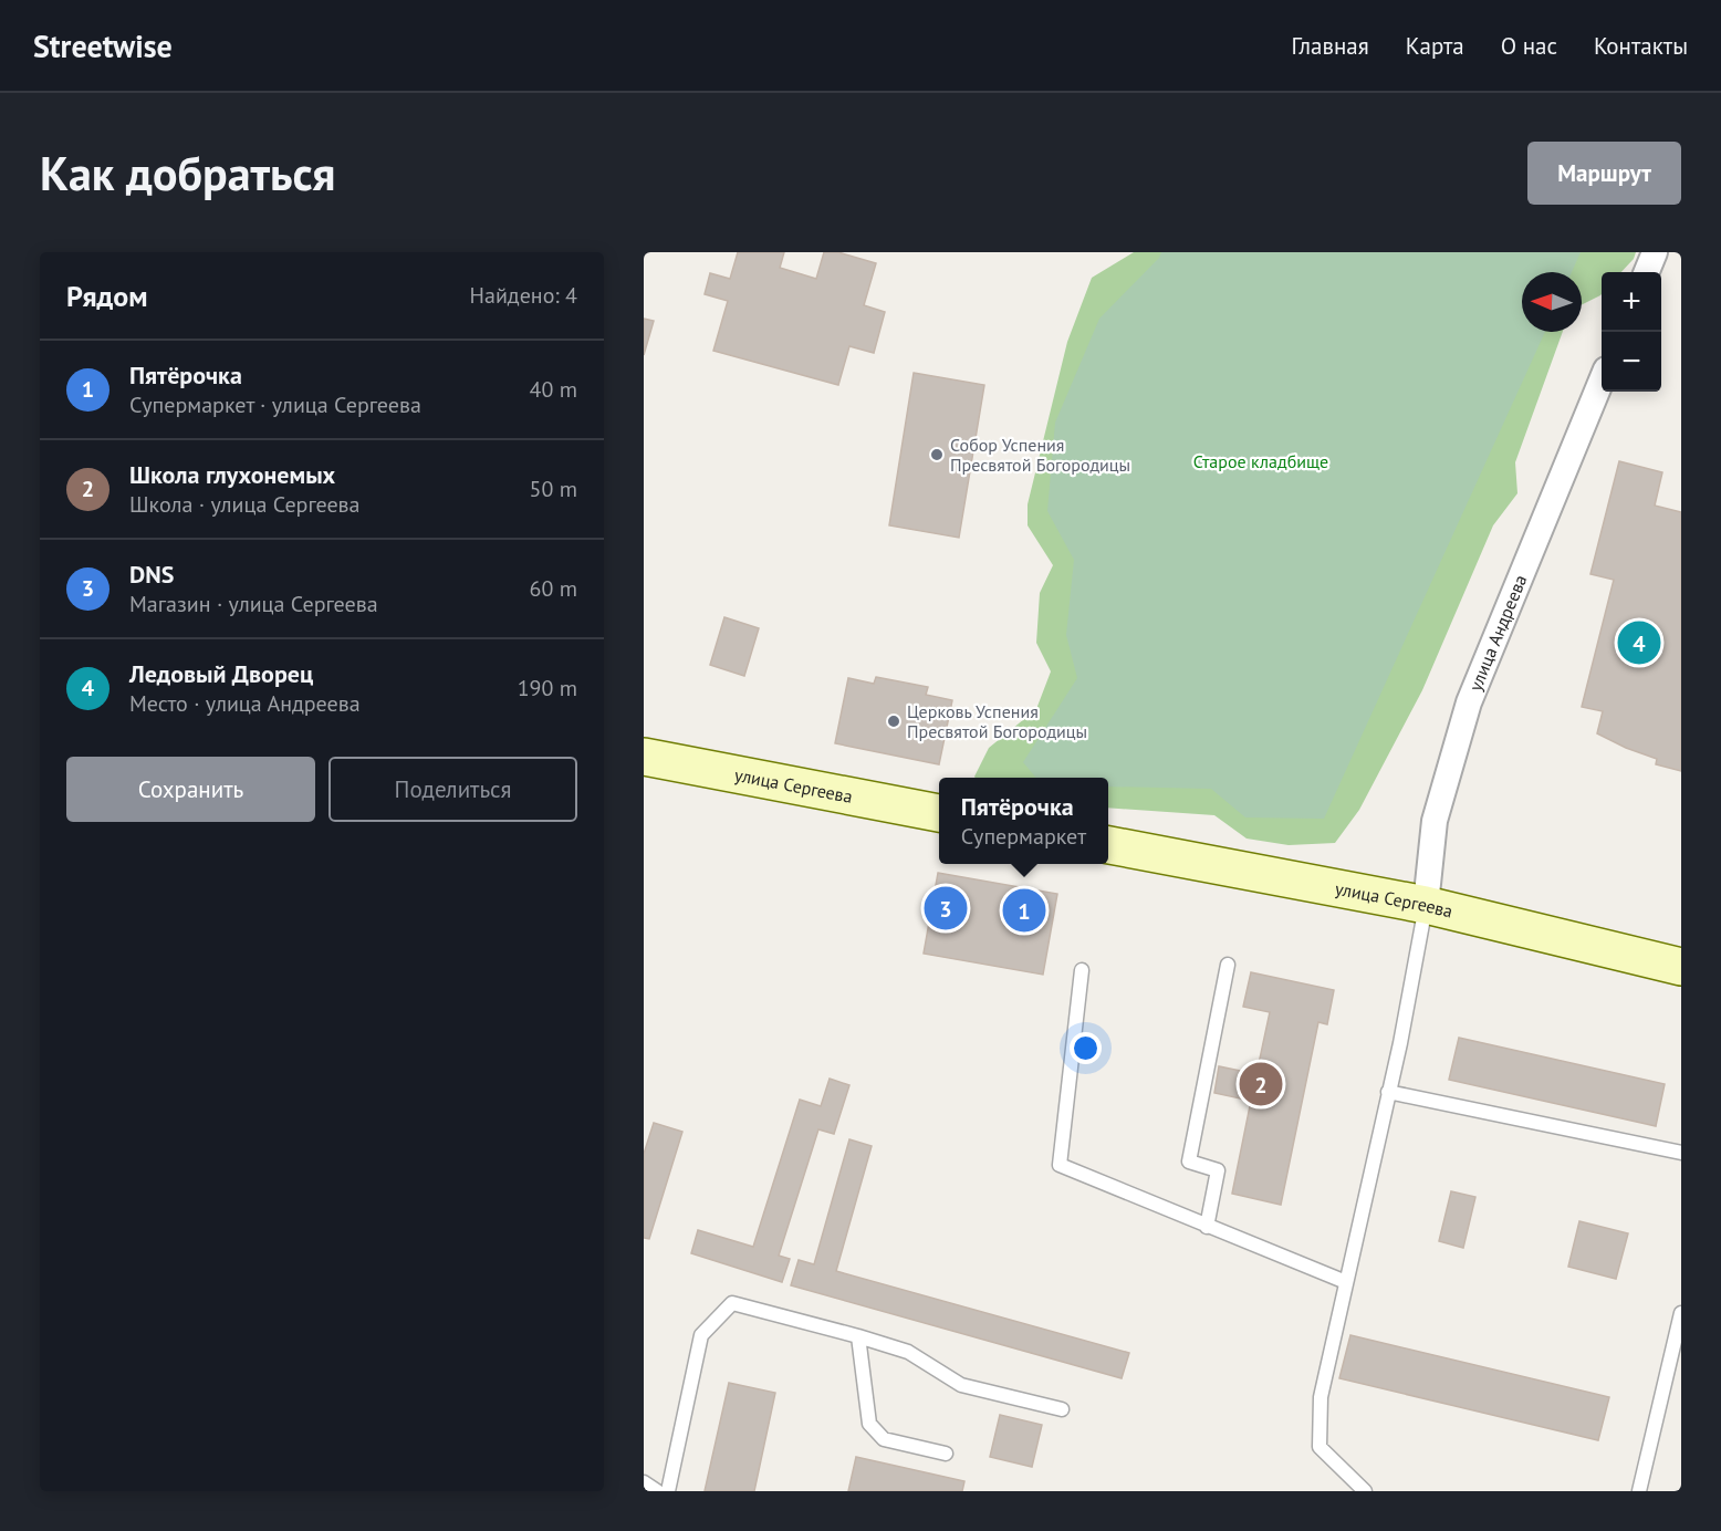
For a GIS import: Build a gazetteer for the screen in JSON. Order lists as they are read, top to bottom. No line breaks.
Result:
{"streets":{"main road":["улица Сергеева"],"street":["улица Андреева"]},"crossings":[["улица Андреева","улица Сергеева"]],"parks":["Старое кладбище"],"places":["Собор Успения Пресвятой Богородицы","Церковь Успения Пресвятой Богородицы"],"north":"left","page":{"header":"Streetwise","nav":["Главная","Карта","О нас","Контакты"],"buttons":["Маршрут",["Сохранить","Поделиться"]],"title":"Как добраться","heading":["Рядом","Найдено: 4"],"map_buttons":["+","−"],"list":[{"mark":"1","name":"Пятёрочка","note":"Супермаркет · улица Сергеева","value":"40 m"},{"mark":"2","name":"Школа глухонемых","note":"Школа · улица Сергеева","value":"50 m"},{"mark":"3","name":"DNS","note":"Магазин · улица Сергеева","value":"60 m"},{"mark":"4","name":"Ледовый Дворец","note":"Место · улица Андреева","value":"190 m"}],"pins":["4","3","1","2"],"popup":["Пятёрочка","Супермаркет"]}}
